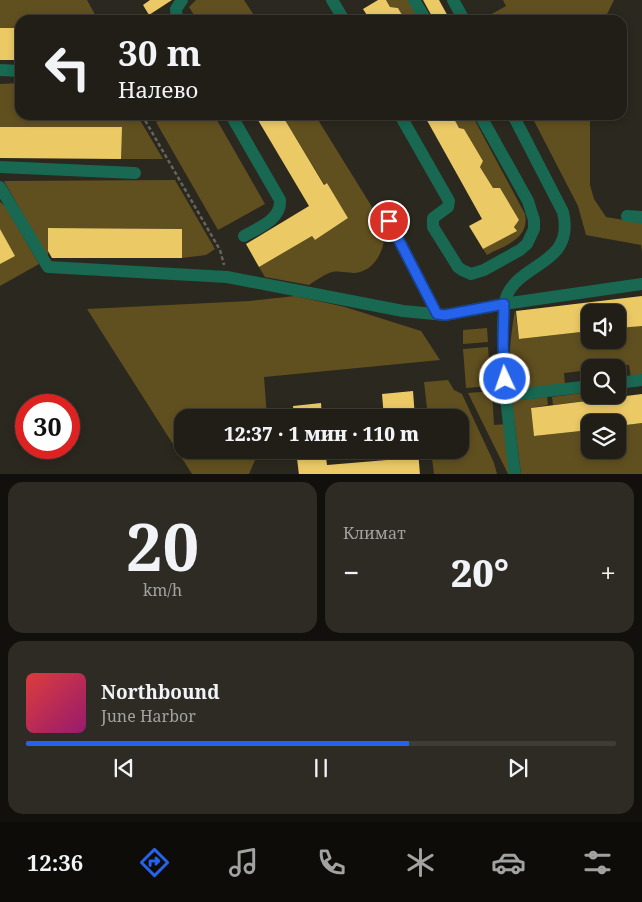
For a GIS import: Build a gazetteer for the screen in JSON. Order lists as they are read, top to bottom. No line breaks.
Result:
{"page":{"turn":["30 m","Налево"],"limit":"30","trip":"12:37 · 1 мин · 110 m","tile":[["20","km/h"],"Климат"],"heat":["−","20°","+"],"song":["Northbound","June Harbor"],"tabs":"12:36"}}
